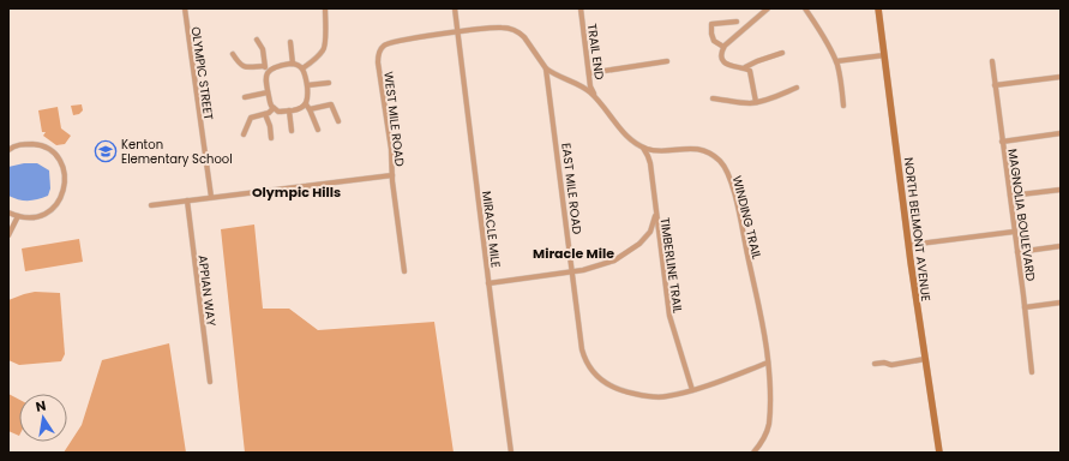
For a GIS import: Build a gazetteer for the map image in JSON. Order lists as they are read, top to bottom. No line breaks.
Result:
{"streets":{"street":["TRAIL END","OLYMPIC STREET","WEST MILE ROAD","EAST MILE ROAD","MAGNOLIA BOULEVARD","WINDING TRAIL","MIRACLE MILE","NORTH BELMONT AVENUE","TIMBERLINE TRAIL","APPIAN WAY"]},"crossings":[["TRAIL END","WINDING TRAIL"],["WEST MILE ROAD","EAST MILE ROAD"],["WEST MILE ROAD","MIRACLE MILE"],["EAST MILE ROAD","WINDING TRAIL"],["EAST MILE ROAD","MIRACLE MILE"],["EAST MILE ROAD","TIMBERLINE TRAIL"],["WINDING TRAIL","TIMBERLINE TRAIL"]],"districts":["Olympic Hills","Miracle Mile"],"places":{"school or university":["Kenton Elementary School"]},"north":"top"}
